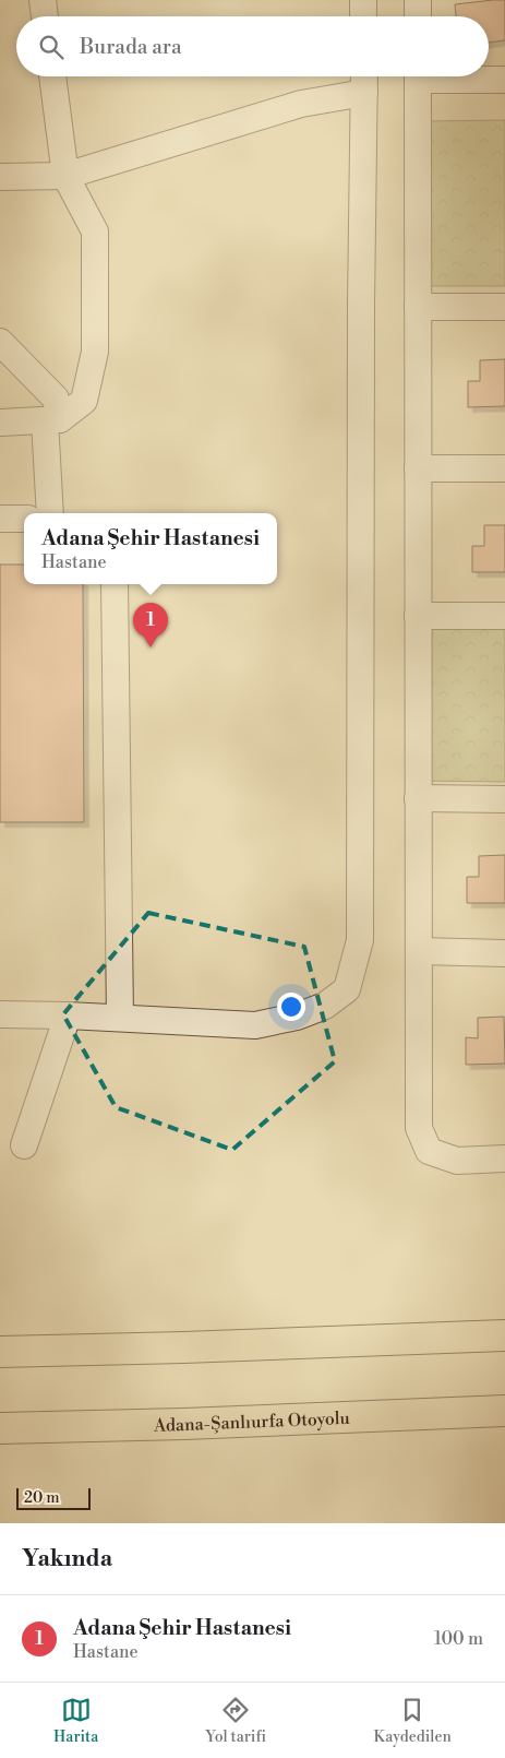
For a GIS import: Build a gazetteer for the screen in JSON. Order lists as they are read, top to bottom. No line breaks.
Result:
{"streets":{"highway":["Adana-Şanlıurfa Otoyolu"]},"scale_bar":"20 m","page":{"search":"Burada ara","popup":["Adana Şehir Hastanesi","Hastane"],"pins":"1","scale":"20 m","heading":"Yakında","list":[{"mark":"1","name":"Adana Şehir Hastanesi","note":"Hastane","value":"100 m"}],"nav":["Harita","Yol tarifi","Kaydedilen"]}}
